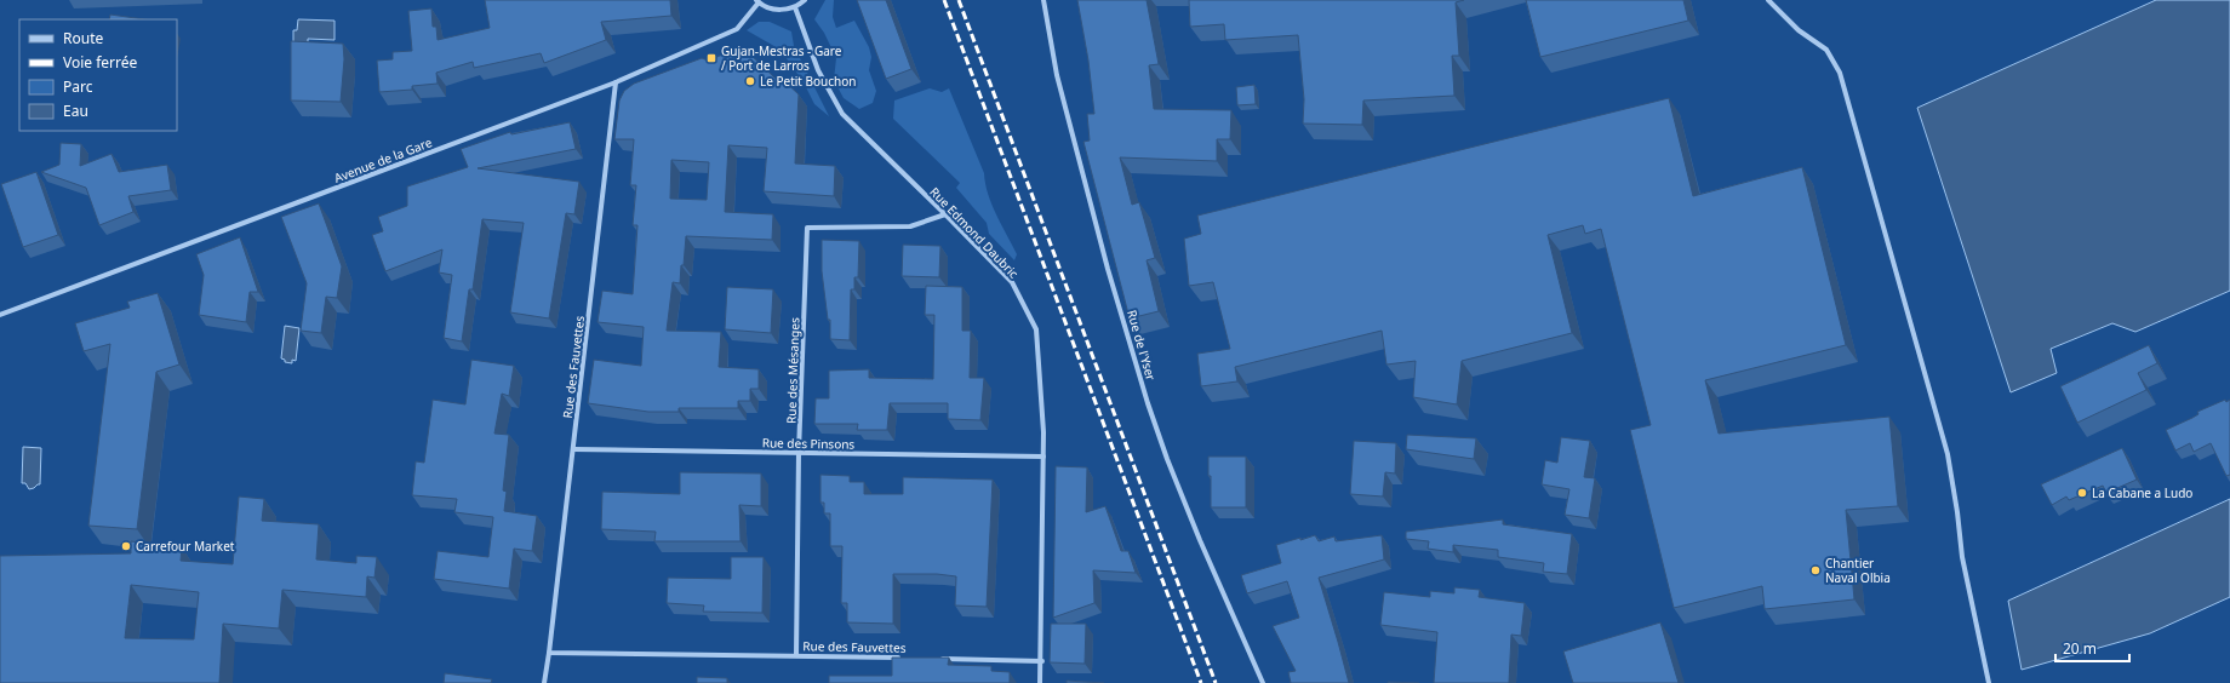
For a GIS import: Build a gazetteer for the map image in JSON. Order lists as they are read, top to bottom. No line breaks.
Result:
{"streets":{"street":["Avenue de la Gare","Rue Edmond Daubric","Rue de l'Yser","Rue des Fauvettes","Rue des Mésanges","Rue des Pinsons"]},"crossings":[["Avenue de la Gare","Rue des Fauvettes"],["Rue Edmond Daubric","Rue des Mésanges"],["Rue Edmond Daubric","Rue des Pinsons"],["Rue des Fauvettes","Rue des Mésanges"],["Rue des Fauvettes","Rue des Pinsons"],["Rue des Mésanges","Rue des Pinsons"]],"places":{"transit":["Gujan-Mestras - Gare / Port de Larros"],"other":["Le Petit Bouchon","La Cabane a Ludo","Carrefour Market","Chantier Naval Olbia"]},"legend":["Route","Voie ferrée","Parc","Eau"],"scale_bar":"20 m"}
